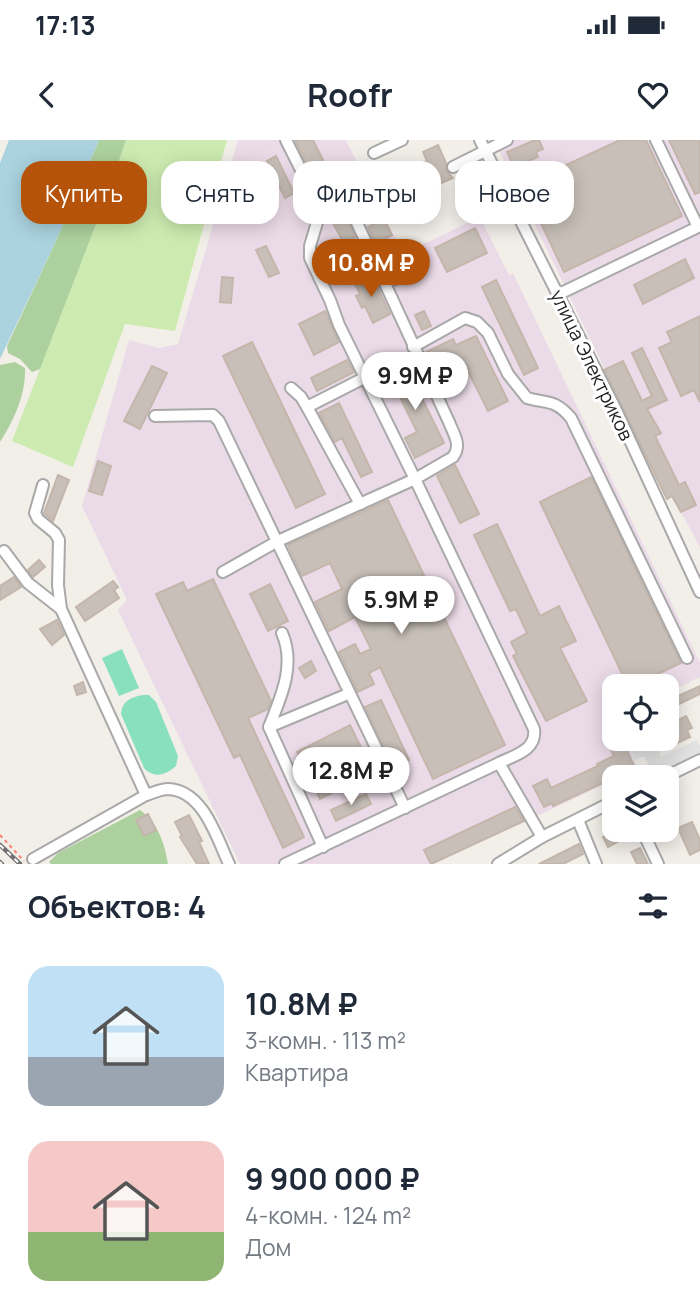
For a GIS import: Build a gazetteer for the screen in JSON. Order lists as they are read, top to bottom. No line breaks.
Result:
{"streets":{"street":["улица Электриков"]},"page":{"status":"17:13","header":"Roofr","chip":["Купить","Снять","Фильтры","Новое"],"price":["10.8M ₽","9.9M ₽","5.9M ₽","12.8M ₽"],"heading":"Объектов: 4","list":[{"name":"10.8M ₽","note":"3-комн. · 113 m² · Квартира"},{"name":"9 900 000 ₽","note":"4-комн. · 124 m² · Дом"}]}}
